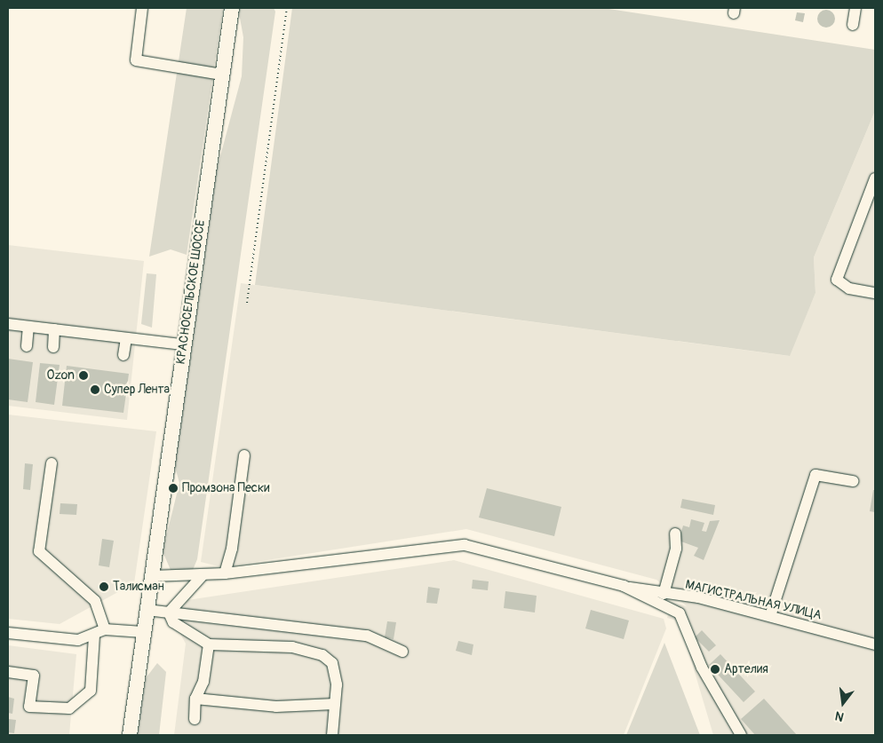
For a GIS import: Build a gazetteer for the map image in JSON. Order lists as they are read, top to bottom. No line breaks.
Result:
{"streets":{"main road":["КРАСНОСЕЛЬСКОЕ ШОССЕ"],"street":["МАГИСТРАЛЬНАЯ УЛИЦА"]},"places":["Ozon","Супер Лента","Промзона Пески","Талисман","Артелия"],"north":"bottom"}
